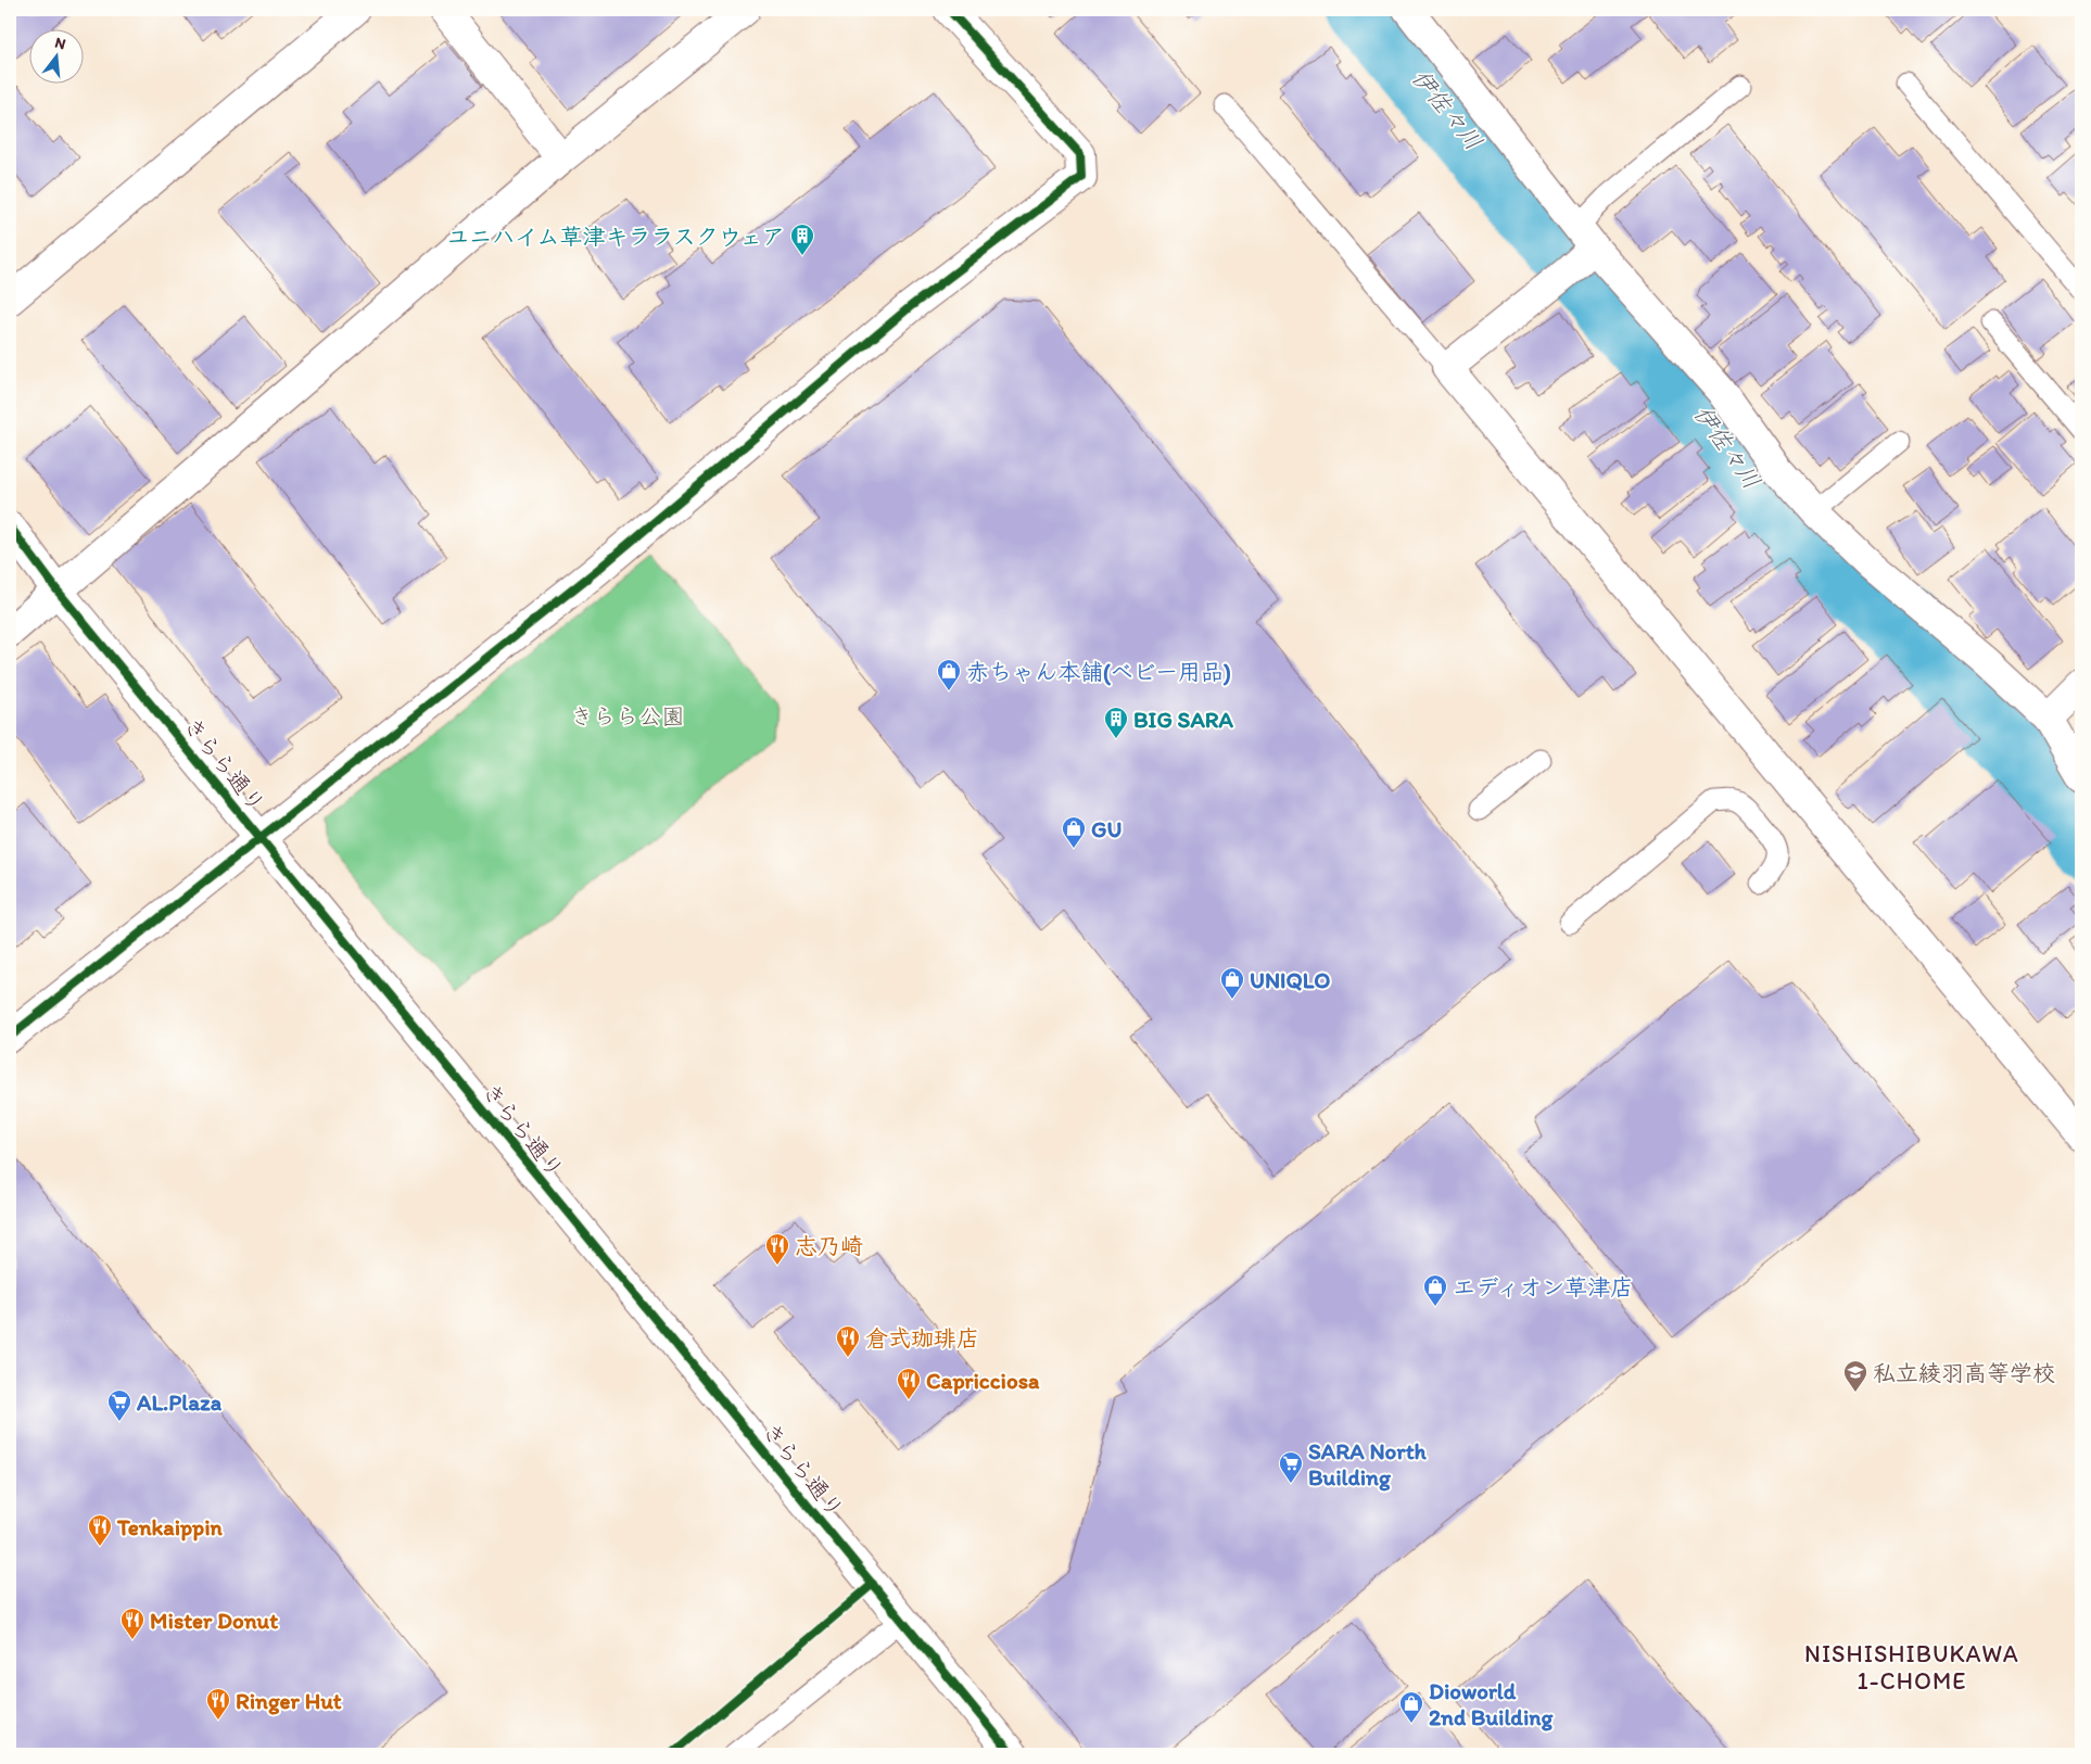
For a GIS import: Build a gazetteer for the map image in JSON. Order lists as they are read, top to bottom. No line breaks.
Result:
{"streets":{"street":["きらら通り"]},"districts":["NISHISHIBUKAWA 1-CHOME"],"water":["伊佐々川"],"parks":["きらら公園"],"places":{"building":["ユニハイム草津キララスクウェア","BIG SARA"],"shop":["赤ちゃん本舗(ベビー用品)","GU","UNIQLO","エディオン草津店","Dioworld 2nd Building"],"restaurant":["志乃崎","倉式珈琲店","Capricciosa","Tenkaippin","Mister Donut","Ringer Hut"],"school or university":["私立綾羽高等学校"],"supermarket":["AL.Plaza","SARA North Building"]},"north":"top"}
